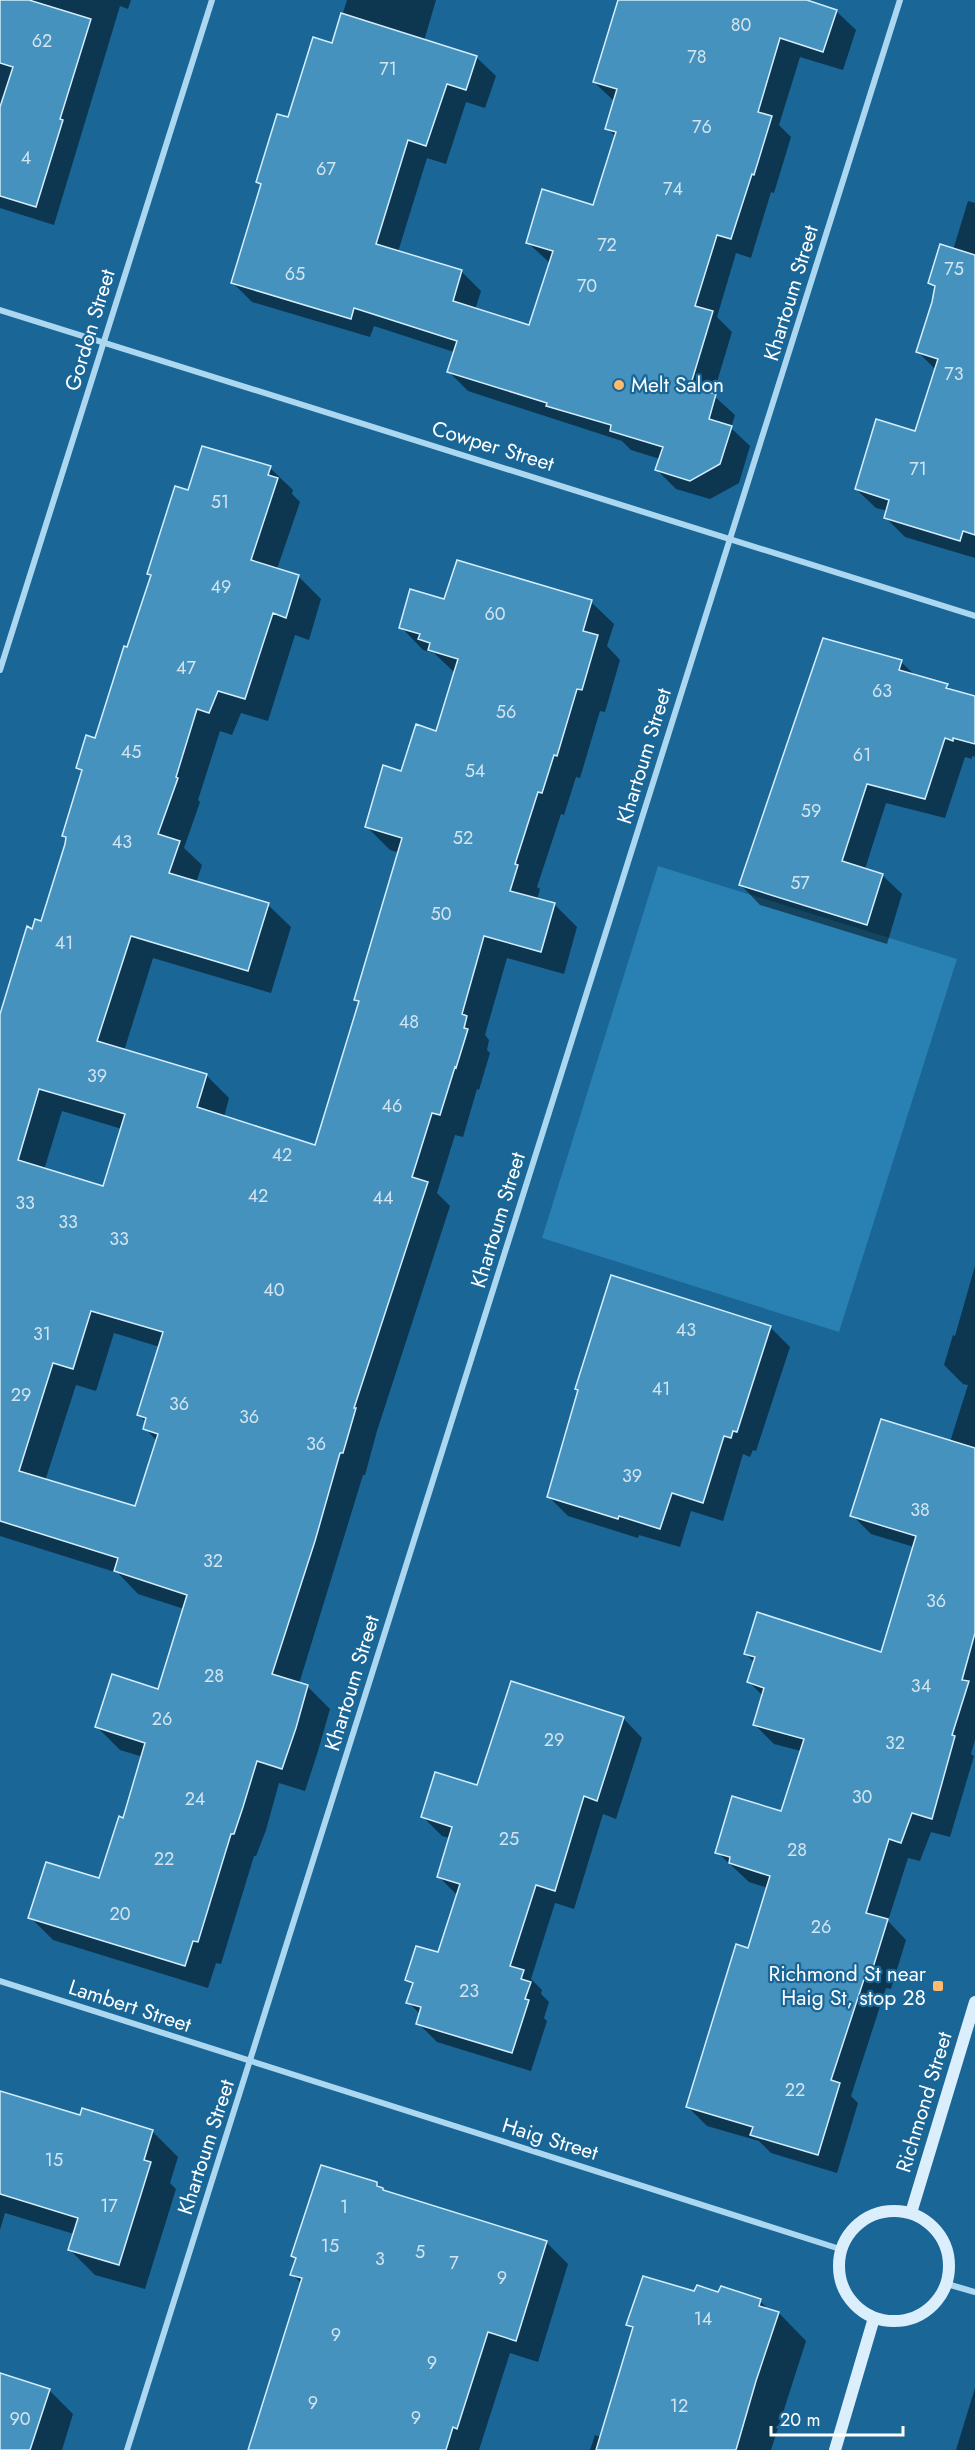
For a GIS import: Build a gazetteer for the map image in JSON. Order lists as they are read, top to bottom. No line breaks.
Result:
{"streets":{"street":["Khartoum Street","Gordon Street","Cowper Street","Lambert Street","Richmond Street","Haig Street"]},"crossings":[["Khartoum Street","Cowper Street"],["Khartoum Street","Lambert Street"],["Khartoum Street","Haig Street"],["Gordon Street","Cowper Street"],["Lambert Street","Haig Street"],["Richmond Street","Haig Street"]],"places":{"other":["Melt Salon"],"transit":["Richmond St near Haig St, stop 28"]},"house_numbers":["80","62","78","71","76","4","67","74","72","75","65","70","73","71","51","49","60","47","63","56","45","61","54","59","52","43","57","50","41","48","39","46","42","42","44","33","33","33","40","43","31","41","29","36","36","36","39","38","32","36","28","34","26","29","32","30","24","25","28","22","20","26","23","22","15","17","1","15","5","3","7","9","14","9","9","9","12","9","90"],"scale_bar":"20 m"}
